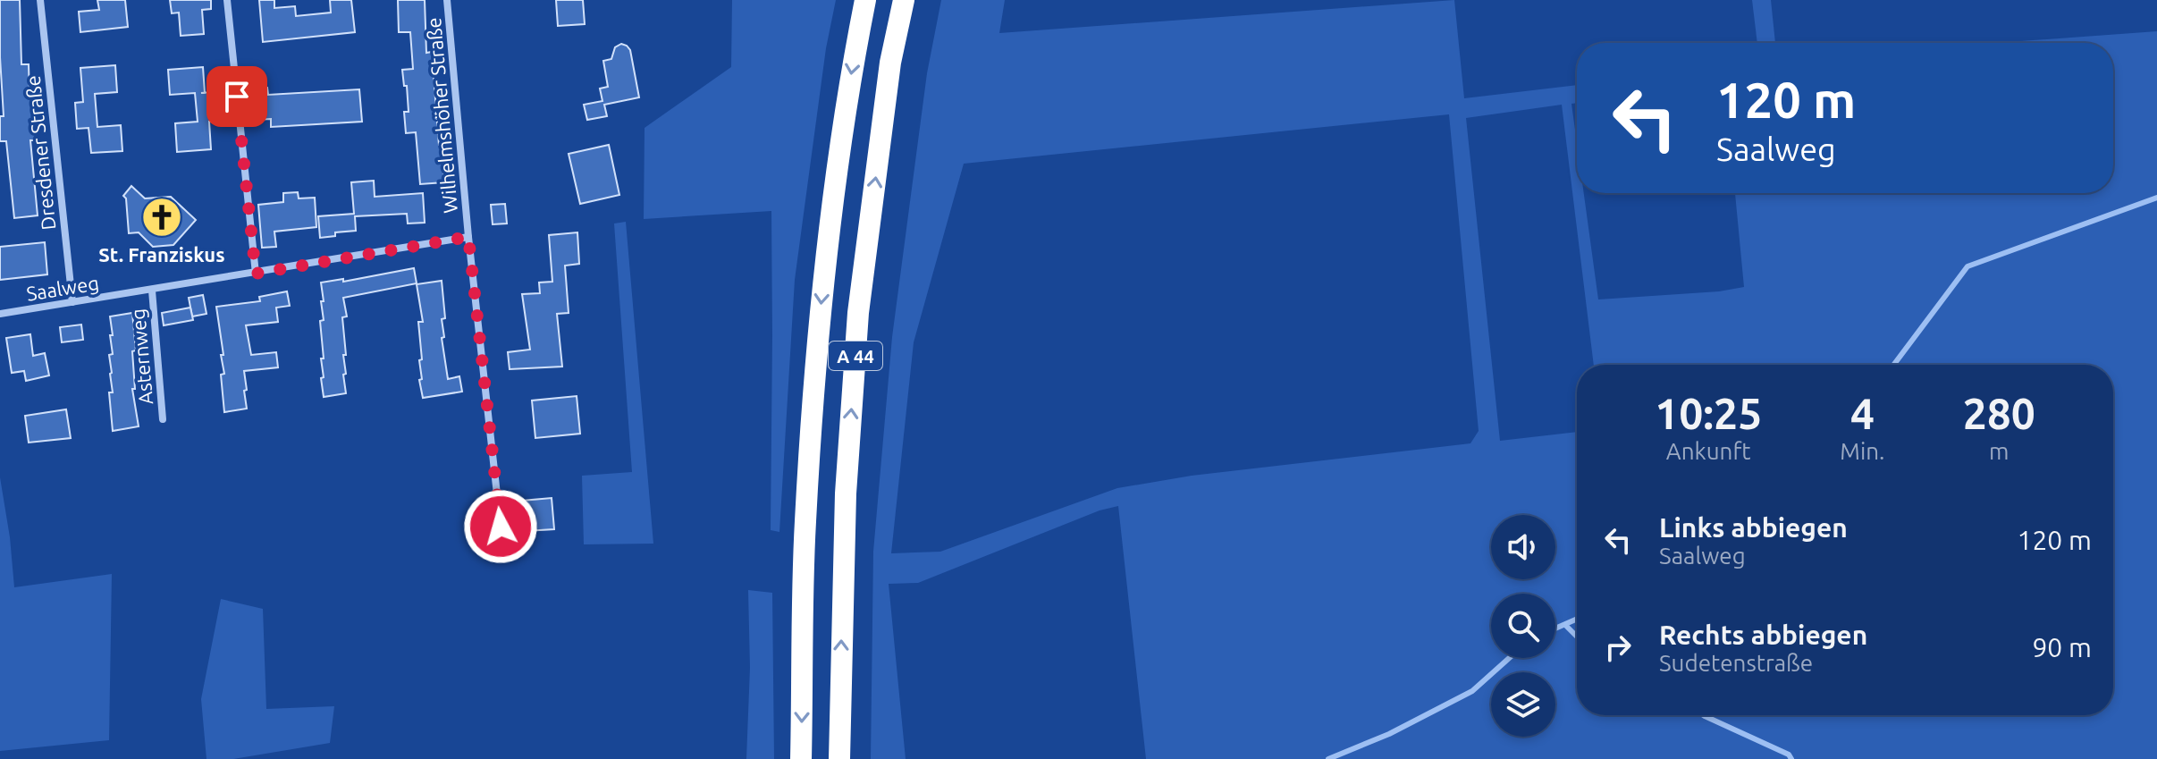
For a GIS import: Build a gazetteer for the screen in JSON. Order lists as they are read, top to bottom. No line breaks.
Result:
{"streets":{"highway":["A 44"],"street":["Wilhelmshöher Straße","Dresdener Straße","Saalweg","Asternweg"]},"crossings":[["Wilhelmshöher Straße","Saalweg"],["Dresdener Straße","Saalweg"],["Saalweg","Asternweg"]],"places":{"church":["St. Franziskus"]},"page":{"turn":["120 m","Saalweg"],"eta":["10:25","Ankunft","4","Min.","280","m"],"list":[{"name":"Links abbiegen","note":"Saalweg","value":"120 m"},{"name":"Rechts abbiegen","note":"Sudetenstraße","value":"90 m"}]}}
